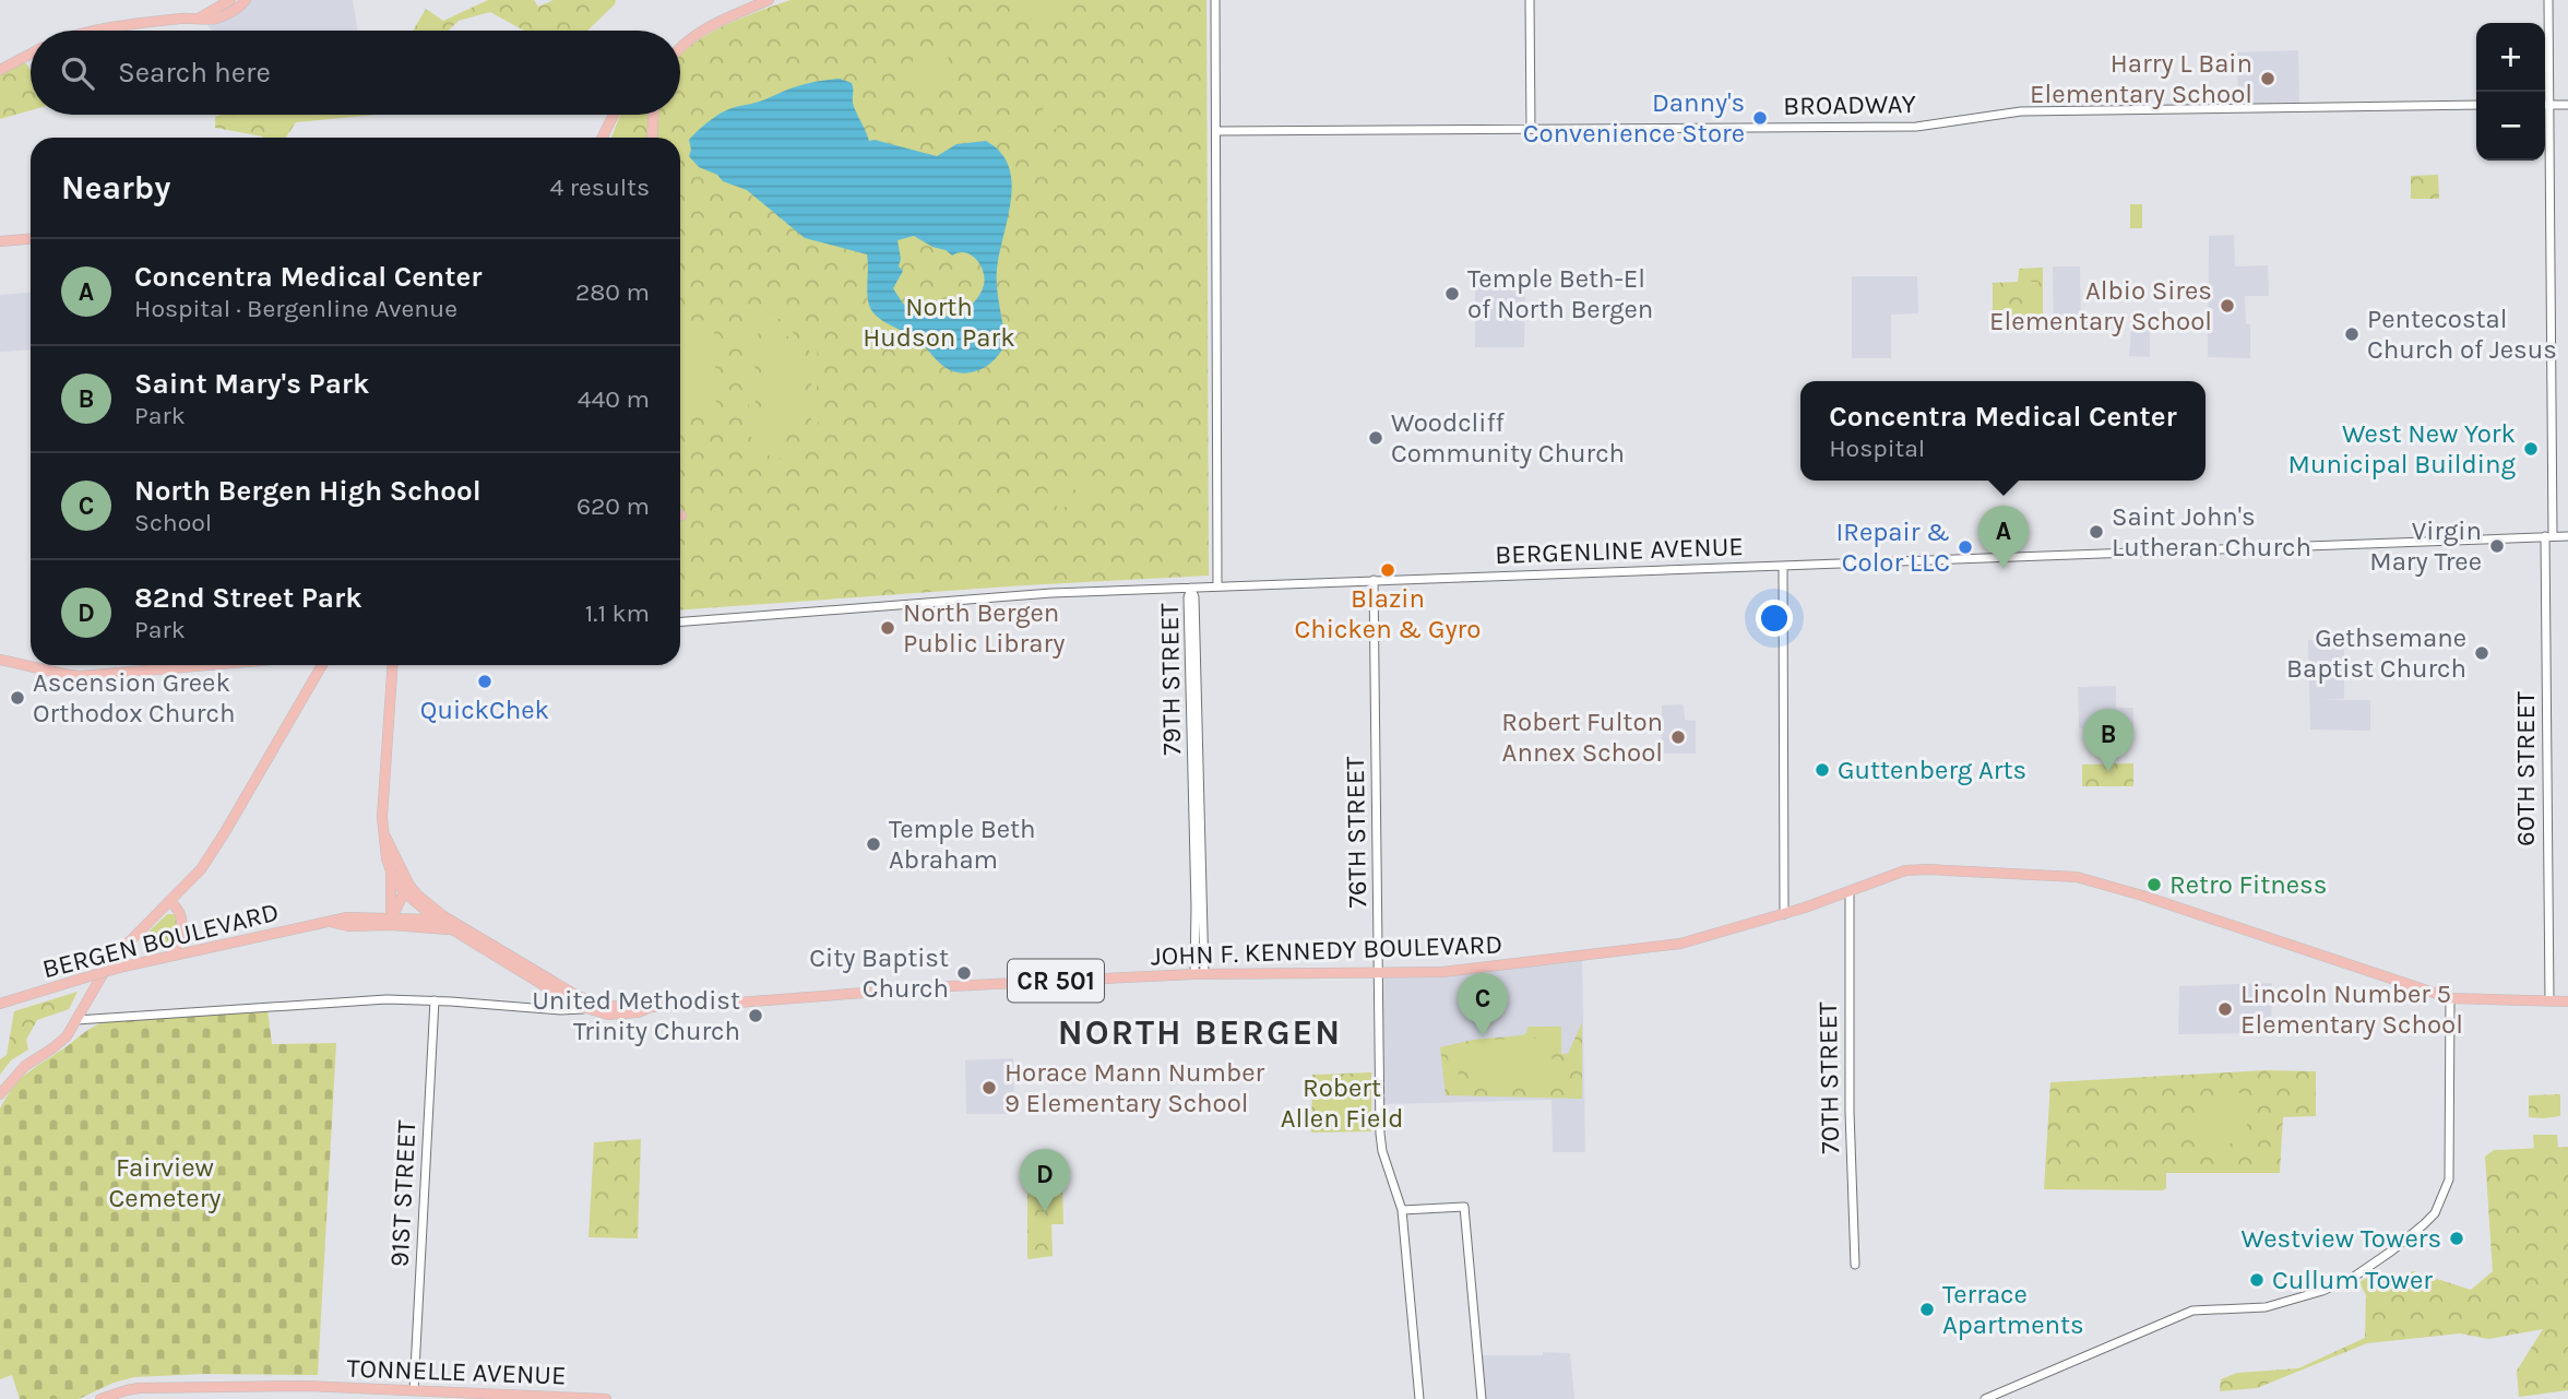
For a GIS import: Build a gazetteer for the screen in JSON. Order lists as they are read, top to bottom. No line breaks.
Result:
{"streets":{"main road":["BERGEN BOULEVARD","JOHN F. KENNEDY BOULEVARD","CR 501","TONNELLE AVENUE"],"street":["BROADWAY","BERGENLINE AVENUE","79TH STREET","60TH STREET","76TH STREET","70TH STREET","91ST STREET"]},"crossings":[["BROADWAY","79TH STREET"],["BERGENLINE AVENUE","79TH STREET"],["BERGENLINE AVENUE","60TH STREET"],["BERGENLINE AVENUE","76TH STREET"],["79TH STREET","JOHN F. KENNEDY BOULEVARD"],["60TH STREET","JOHN F. KENNEDY BOULEVARD"],["76TH STREET","JOHN F. KENNEDY BOULEVARD"],["BERGEN BOULEVARD","JOHN F. KENNEDY BOULEVARD"],["JOHN F. KENNEDY BOULEVARD","70TH STREET"],["91ST STREET","TONNELLE AVENUE"]],"districts":["NORTH BERGEN"],"parks":["North Hudson Park","Robert Allen Field","Fairview Cemetery"],"places":["Harry L Bain Elementary School","Danny's Convenience Store","Temple Beth-El of North Bergen","Albio Sires Elementary School","Pentecostal Church of Jesus","Woodcliff Community Church","West New York Municipal Building","Saint John's Lutheran Church","Virgin Mary Tree","IRepair & Color LLC","Blazin Chicken & Gyro","North Bergen Public Library","Gethsemane Baptist Church","QuickChek","Ascension Greek Orthodox Church","Robert Fulton Annex School","Guttenberg Arts","Temple Beth Abraham","Retro Fitness","City Baptist Church","Lincoln Number 5 Elementary School","United Methodist Trinity Church","Horace Mann Number 9 Elementary School","Westview Towers","Cullum Tower","Terrace Apartments"],"page":{"map_buttons":["+","−"],"search":"Search here","heading":["Nearby","4 results"],"list":[{"mark":"A","name":"Concentra Medical Center","note":"Hospital · Bergenline Avenue","value":"280 m"},{"mark":"B","name":"Saint Mary's Park","note":"Park","value":"440 m"},{"mark":"C","name":"North Bergen High School","note":"School","value":"620 m"},{"mark":"D","name":"82nd Street Park","note":"Park","value":"1.1 km"}],"popup":["Concentra Medical Center","Hospital"],"pins":["A","B","C","D"]}}
